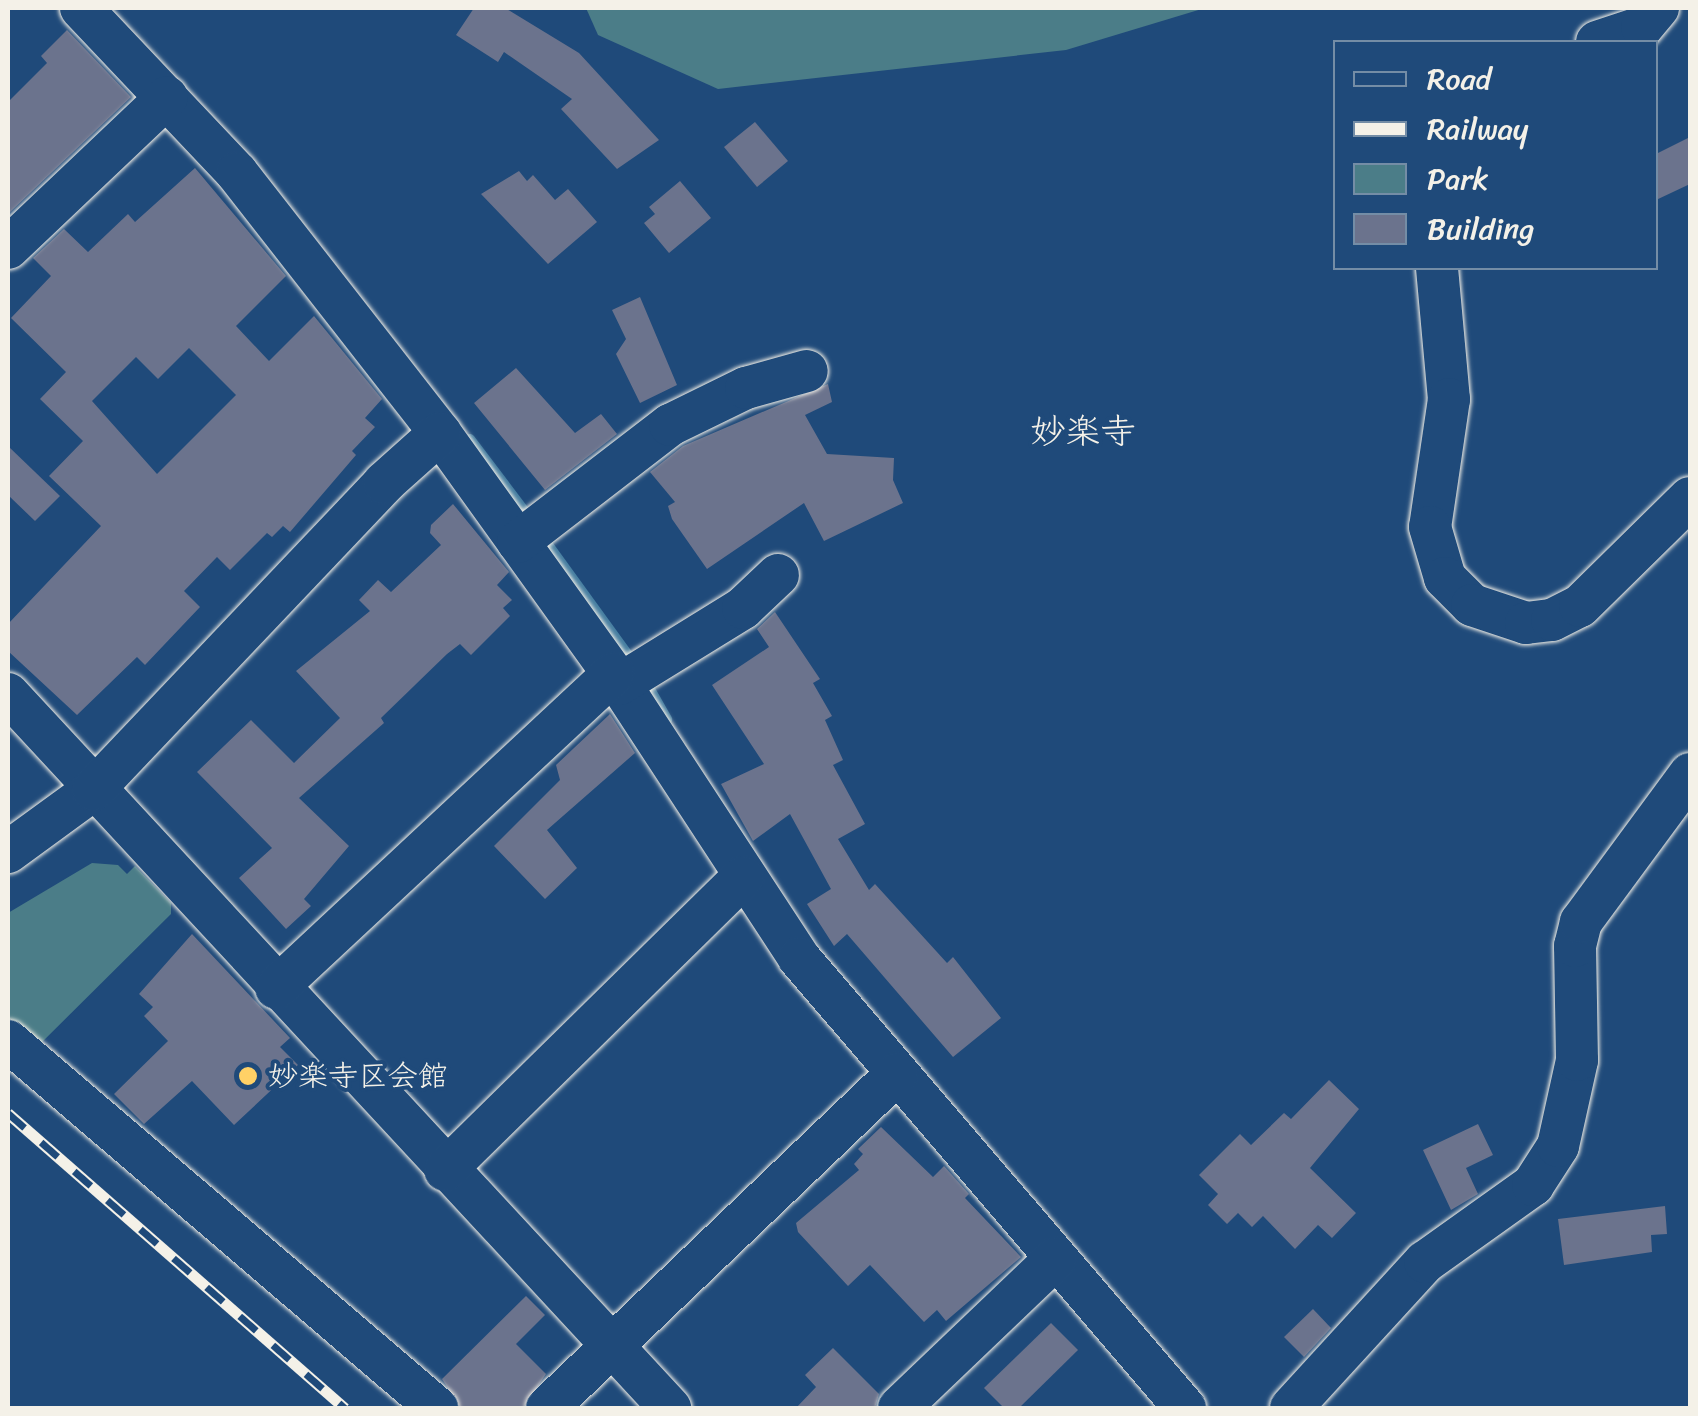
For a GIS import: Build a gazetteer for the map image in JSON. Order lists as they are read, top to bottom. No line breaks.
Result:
{"districts":["妙楽寺"],"places":["妙楽寺区会館"],"legend":["Road","Railway","Park","Building"]}
